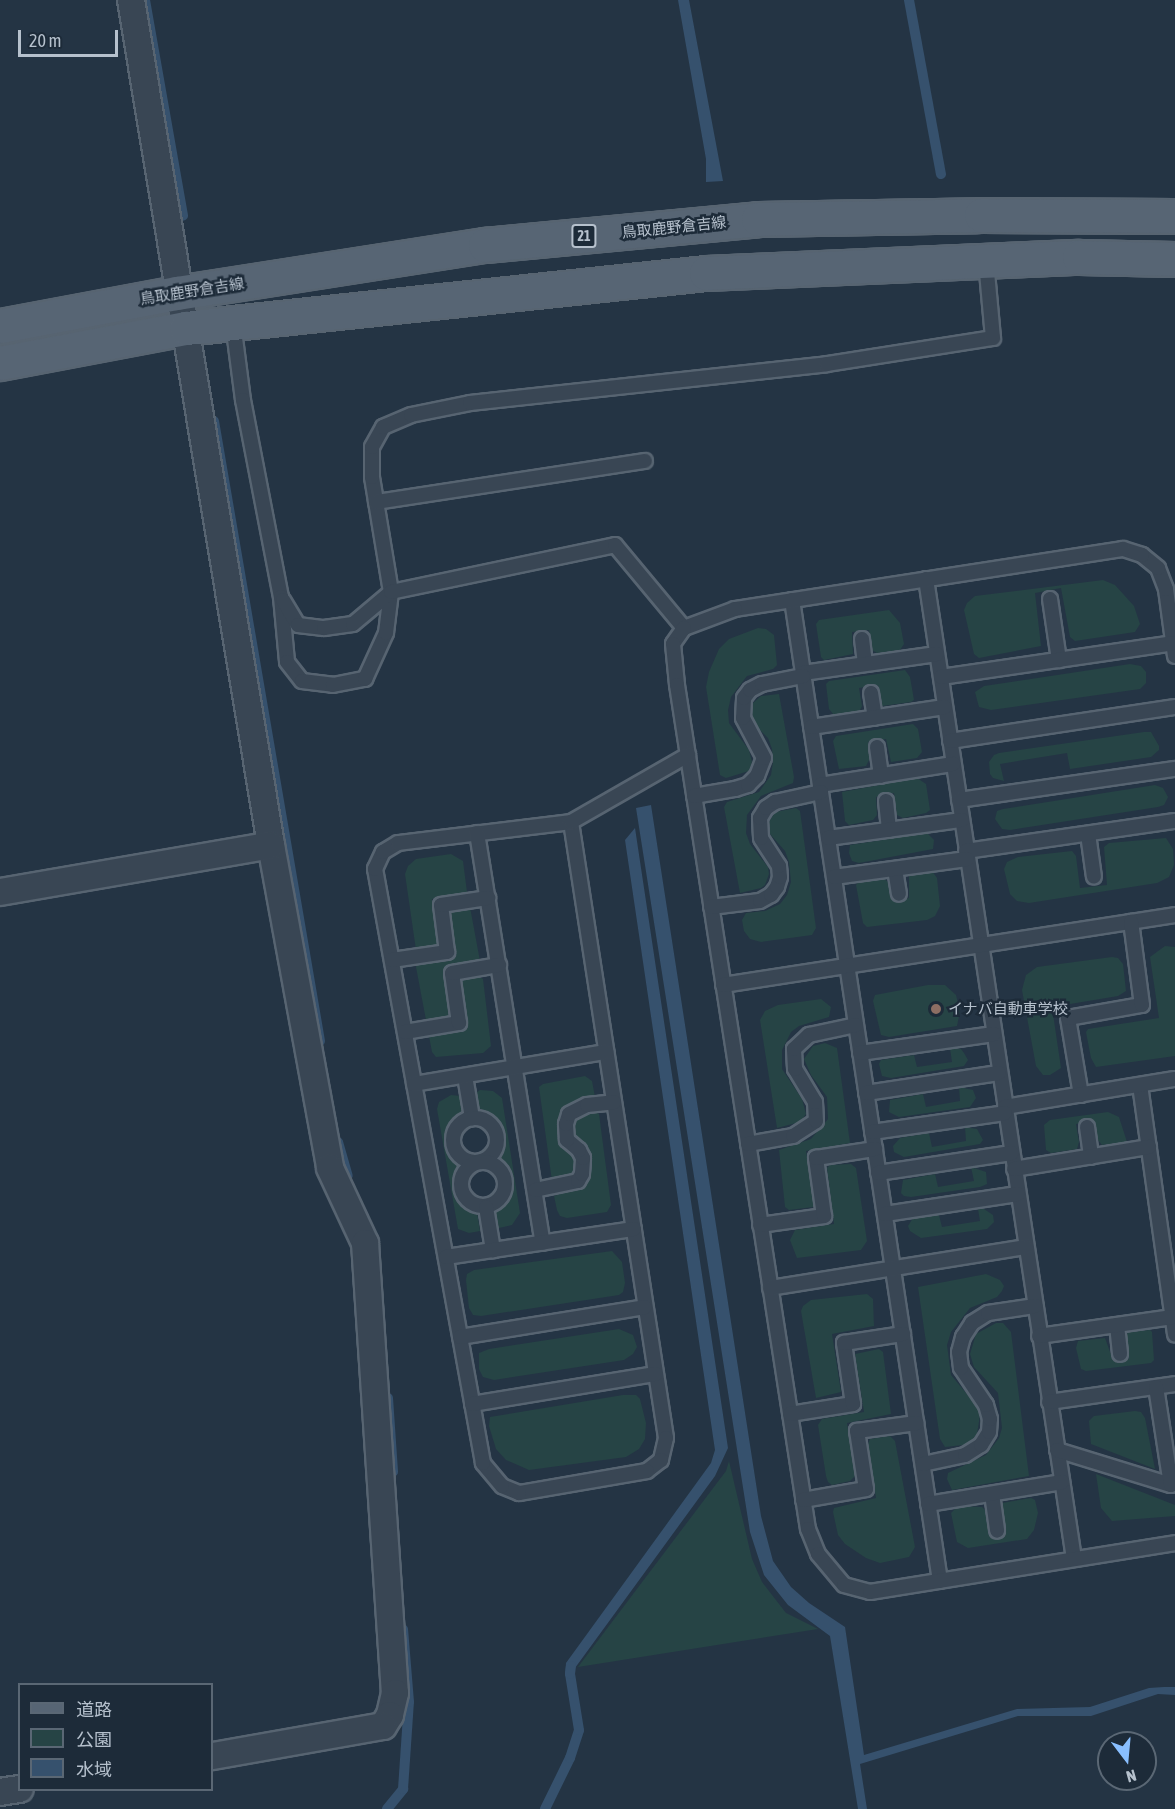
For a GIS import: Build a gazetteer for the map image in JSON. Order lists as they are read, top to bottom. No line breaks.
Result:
{"streets":{"main road":["鳥取鹿野倉吉線","21"]},"places":["イナバ自動車学校"],"legend":["道路","公園","水域"],"scale_bar":"20 m","north":"bottom"}
